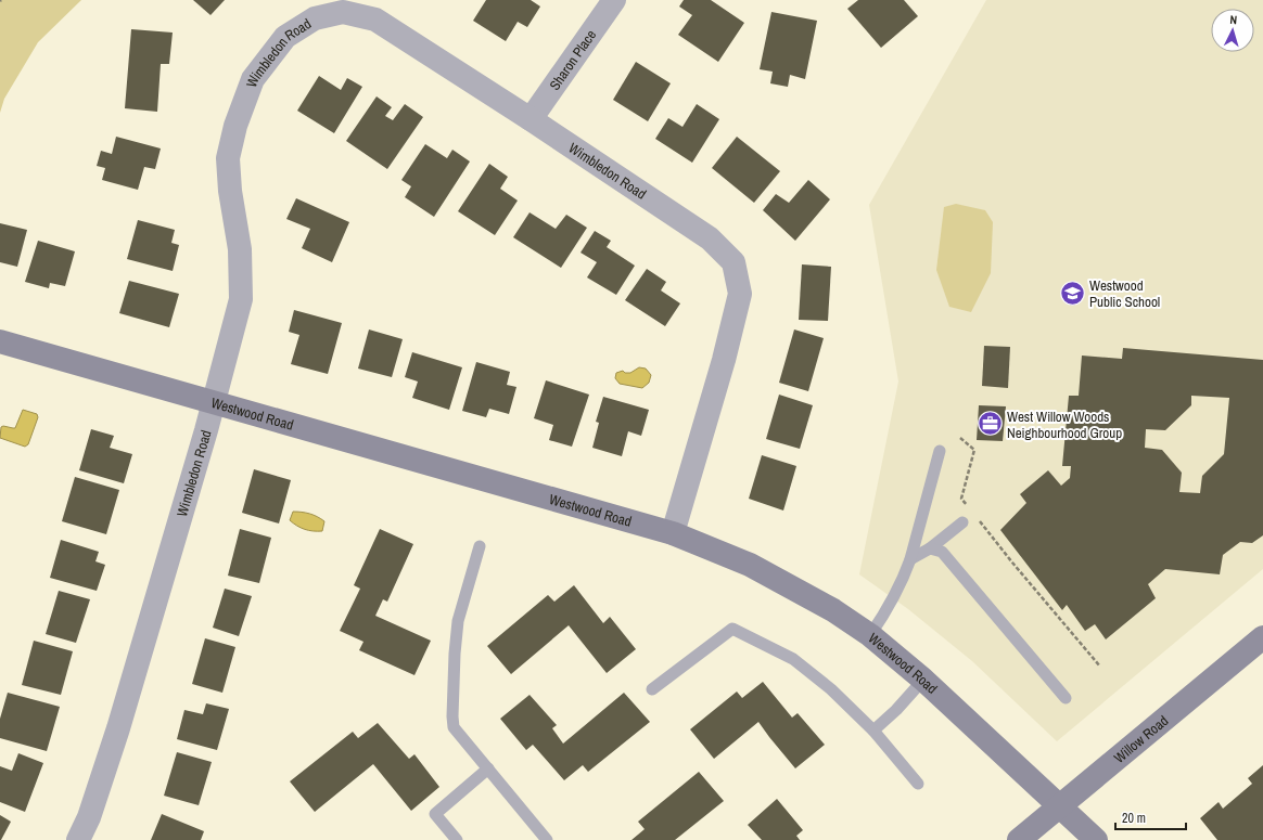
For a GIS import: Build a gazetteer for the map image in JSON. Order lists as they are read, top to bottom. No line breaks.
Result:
{"streets":{"street":["Wimbledon Road","Sharon Place","Westwood Road","Willow Road"]},"crossings":[["Wimbledon Road","Sharon Place"],["Wimbledon Road","Westwood Road"],["Westwood Road","Willow Road"]],"places":{"school or university":["Westwood Public School"],"office":["West Willow Woods Neighbourhood Group"]},"scale_bar":"20 m","north":"top"}
